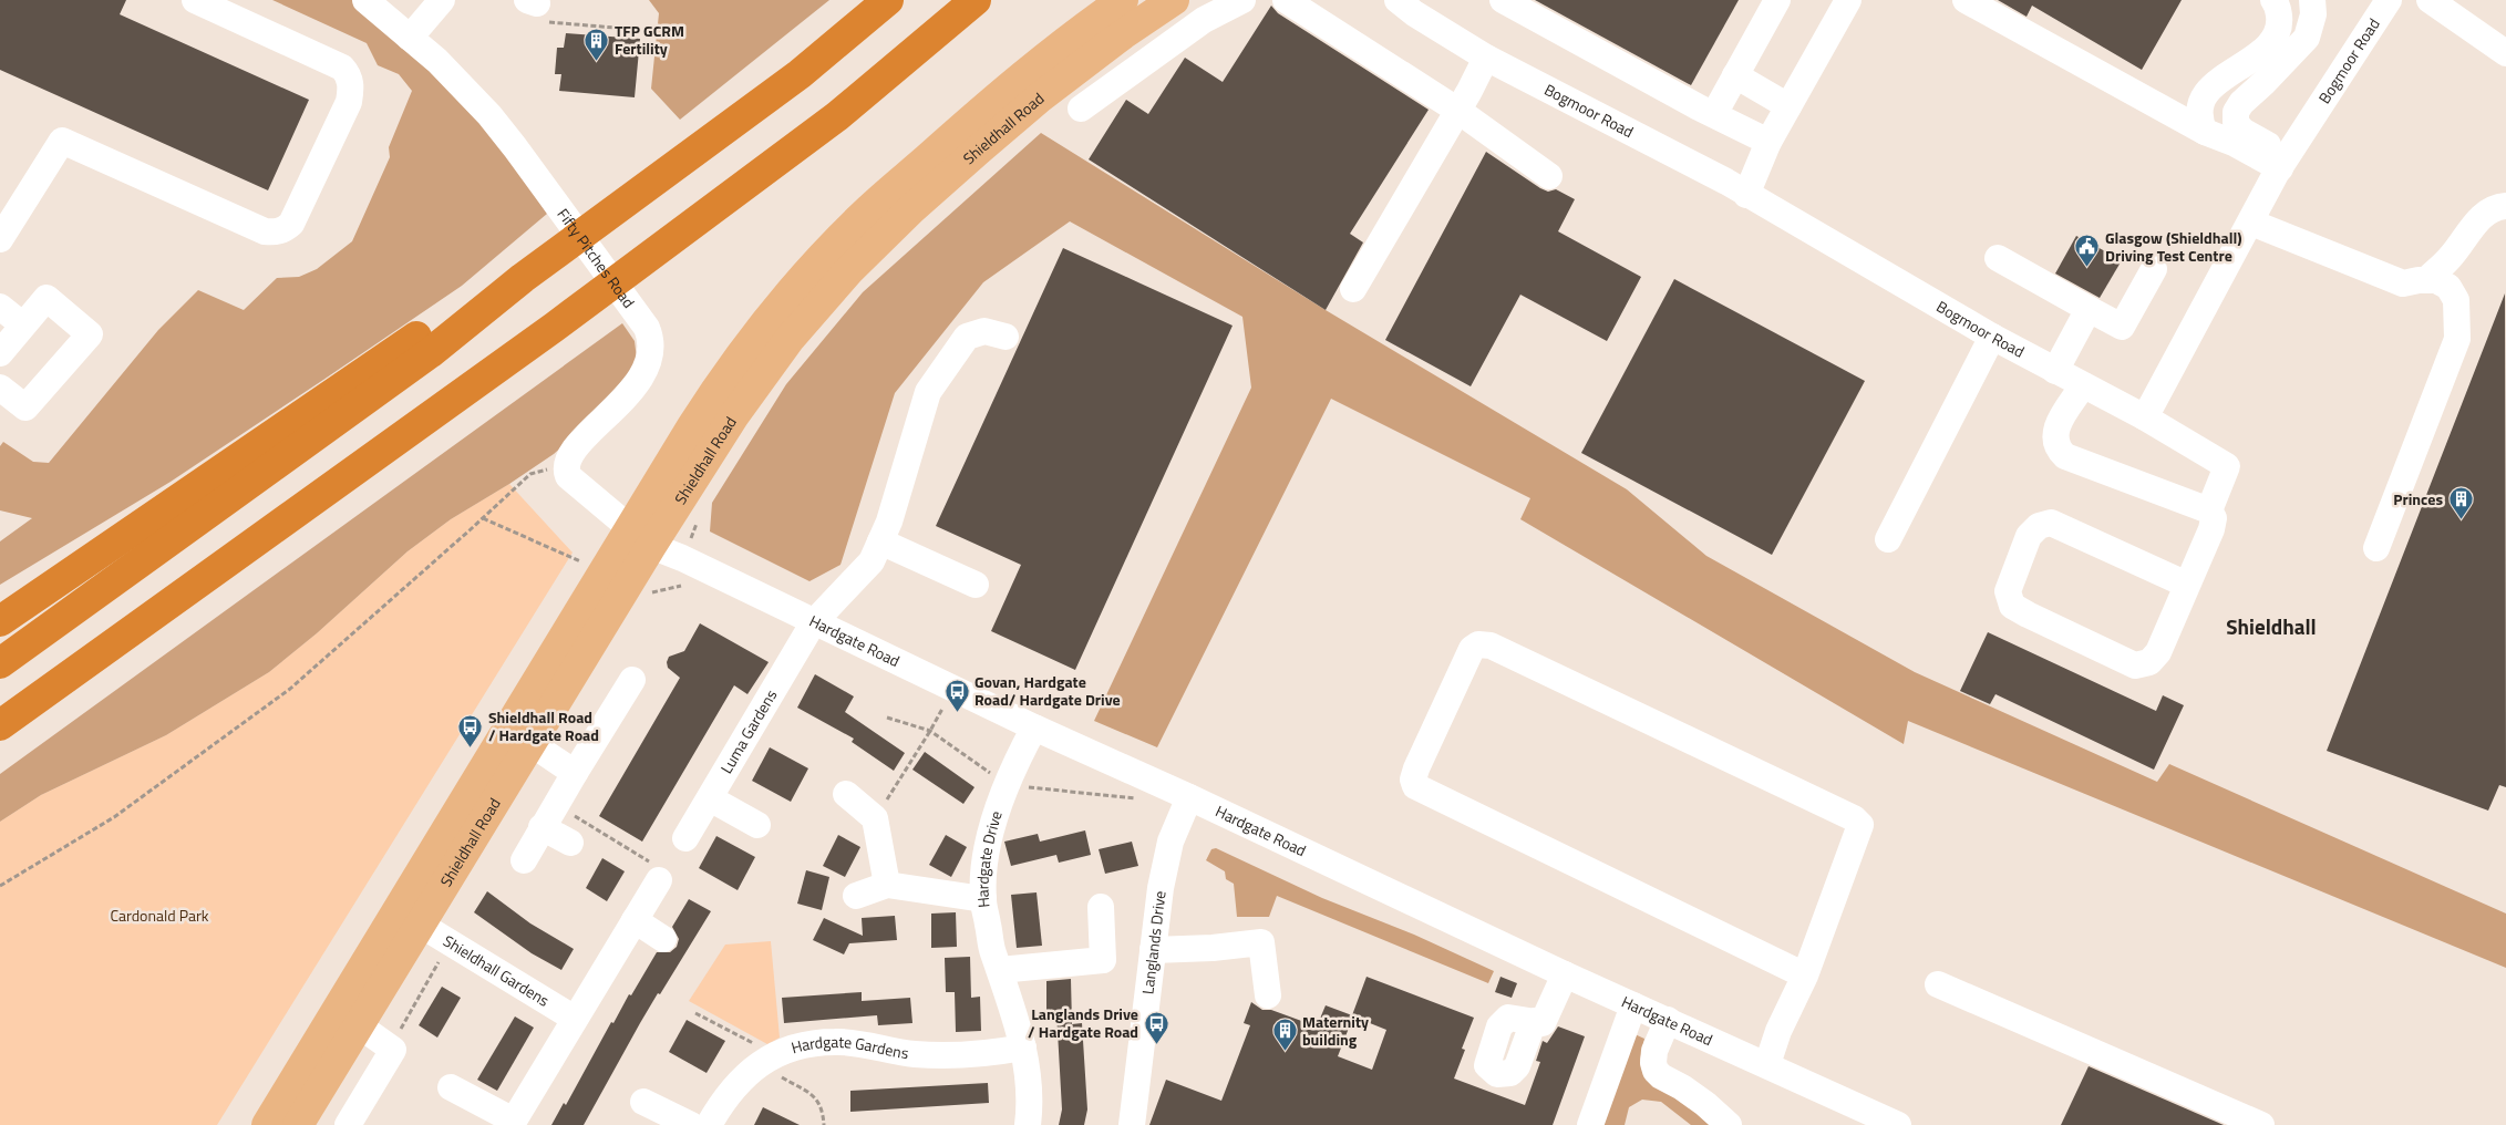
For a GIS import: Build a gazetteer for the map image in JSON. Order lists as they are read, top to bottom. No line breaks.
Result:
{"streets":{"main road":["Shieldhall Road"],"street":["Bogmoor Road","Fifty Pitches Road","Hardgate Road","Luma Gardens","Hardgate Drive","Langlands Drive","Shieldhall Gardens","Hardgate Gardens"]},"crossings":[["Shieldhall Road","Hardgate Road"],["Shieldhall Road","Shieldhall Gardens"],["Hardgate Road","Luma Gardens"],["Hardgate Road","Hardgate Drive"],["Hardgate Road","Langlands Drive"],["Hardgate Drive","Hardgate Gardens"]],"districts":["Shieldhall"],"parks":["Cardonald Park"],"places":{"building":["TFP GCRM Fertility","Princes","Maternity building"],"public building":["Glasgow (Shieldhall) Driving Test Centre"],"bus stop":["Govan, Hardgate Road/ Hardgate Drive","Shieldhall Road / Hardgate Road","Langlands Drive / Hardgate Road"]}}
